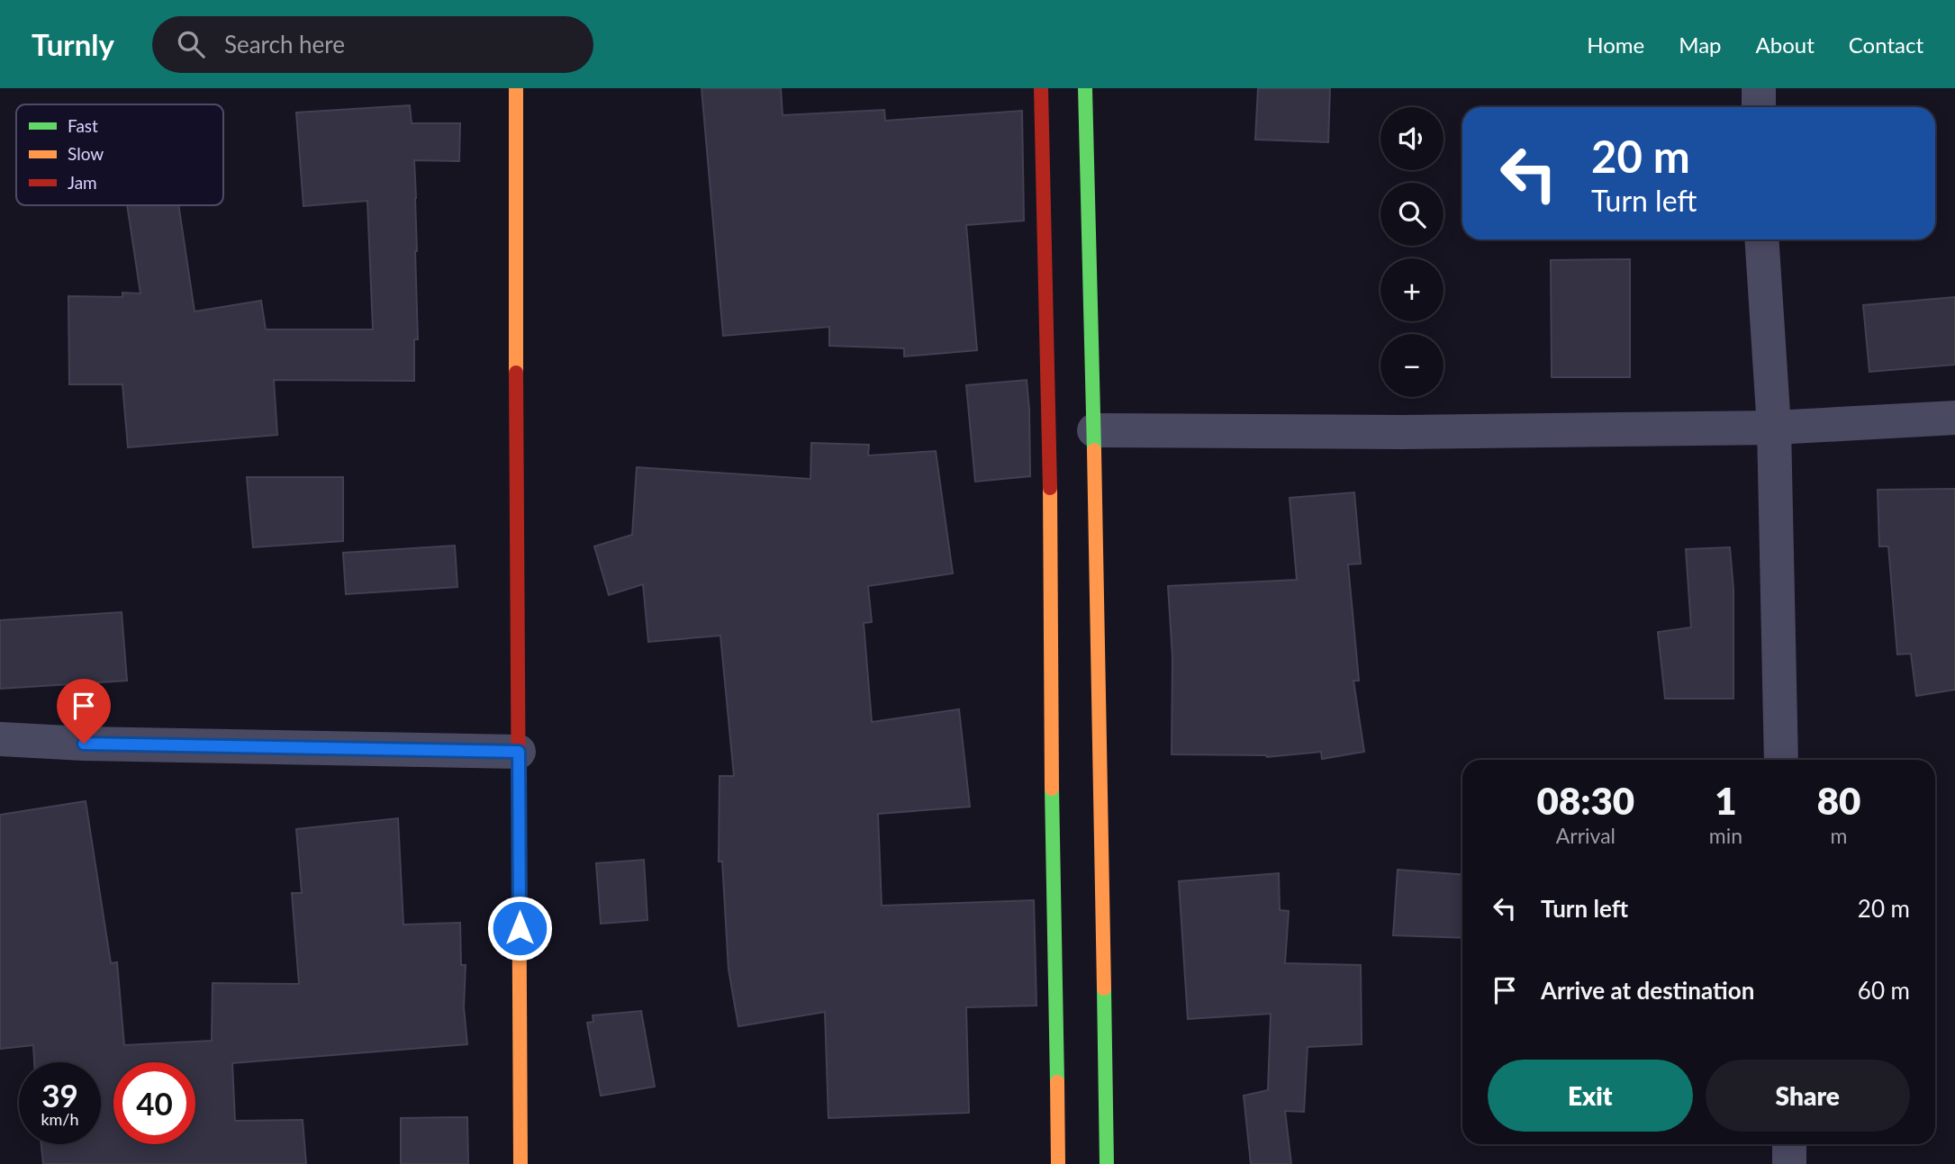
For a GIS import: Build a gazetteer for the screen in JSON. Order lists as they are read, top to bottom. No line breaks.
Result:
{"legend":["Fast","Slow","Jam"],"page":{"header":"Turnly","search":"Search here","nav":["Home","Map","About","Contact"],"map_buttons":["+","−"],"turn":["20 m","Turn left"],"eta":["08:30","Arrival","1","min","80","m"],"list":[{"name":"Turn left","value":"20 m"},{"name":"Arrive at destination","value":"60 m"}],"buttons":["Exit","Share"],"speed":"39 km/h","limit":"40"}}
